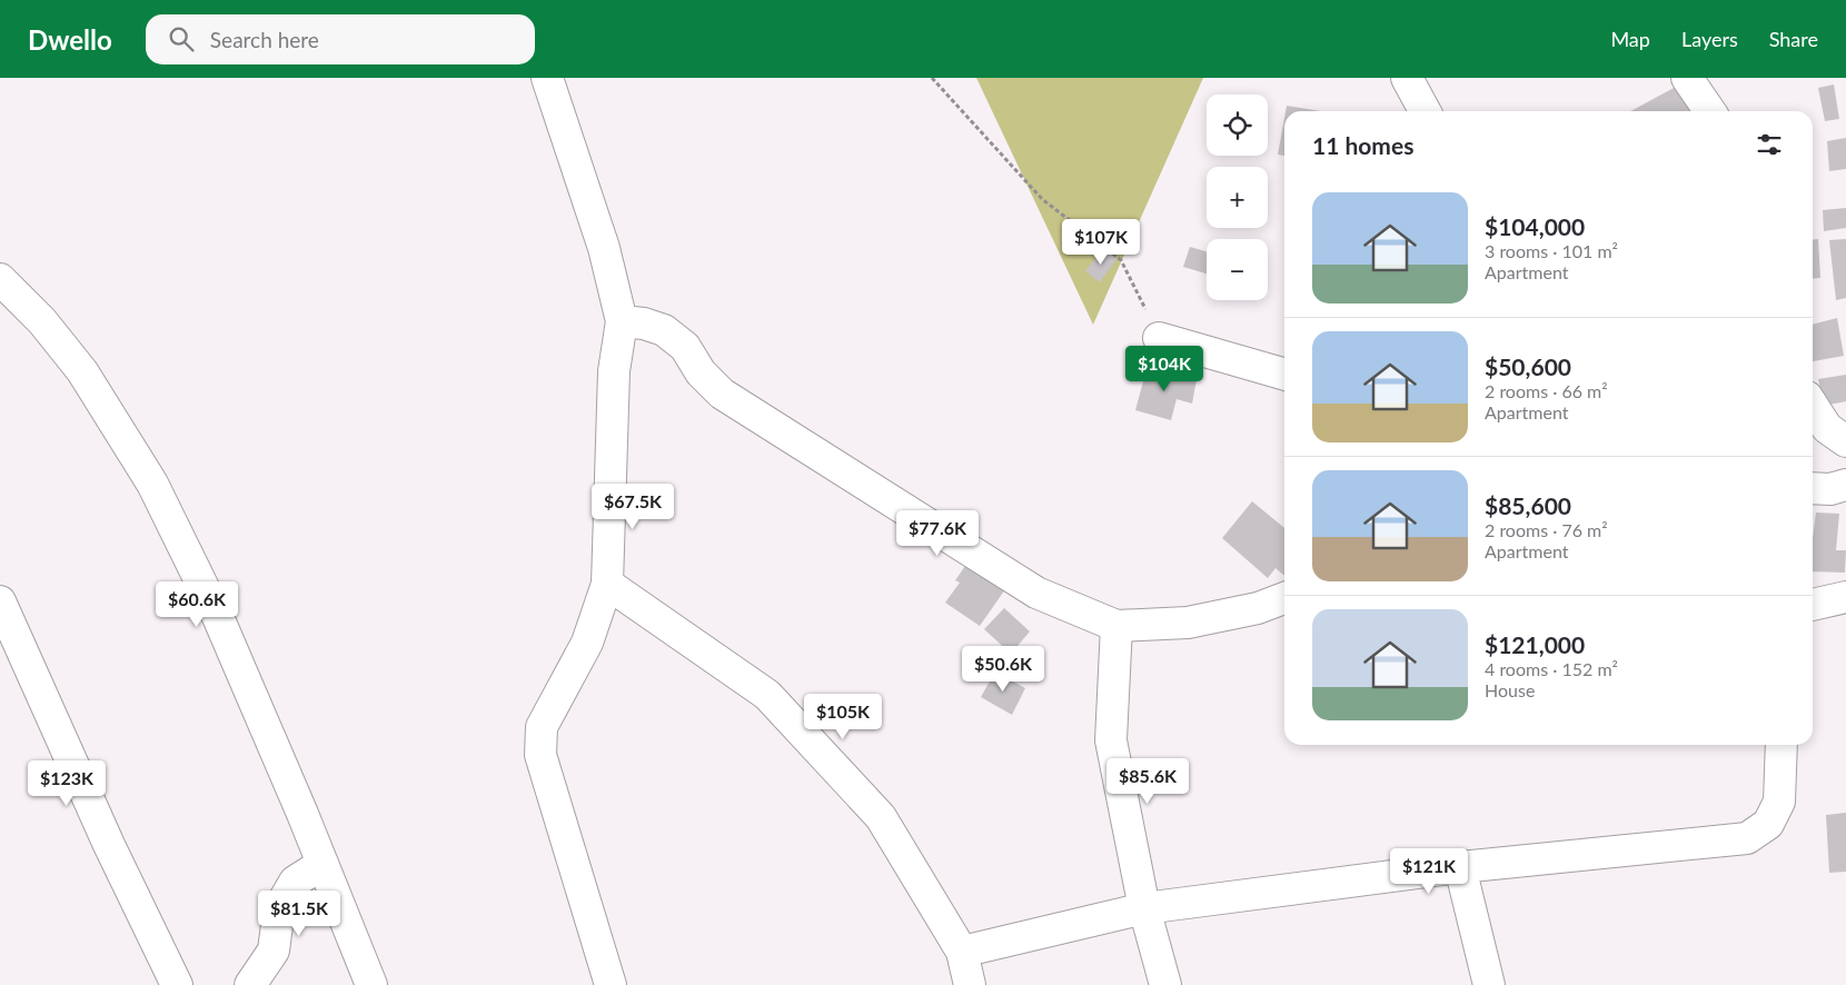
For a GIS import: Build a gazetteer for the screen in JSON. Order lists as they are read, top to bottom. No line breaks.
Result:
{"page":{"header":"Dwello","search":"Search here","nav":["Map","Layers","Share"],"map_buttons":["+","−"],"heading":"11 homes","list":[{"name":"$104,000","note":"3 rooms · 101 m² · Apartment"},{"name":"$50,600","note":"2 rooms · 66 m² · Apartment"},{"name":"$85,600","note":"2 rooms · 76 m² · Apartment"},{"name":"$121,000","note":"4 rooms · 152 m² · House"}],"price":["$107K","$104K","$67.5K","$77.6K","$60.6K","$50.6K","$105K","$85.6K","$123K","$121K","$81.5K"]}}
